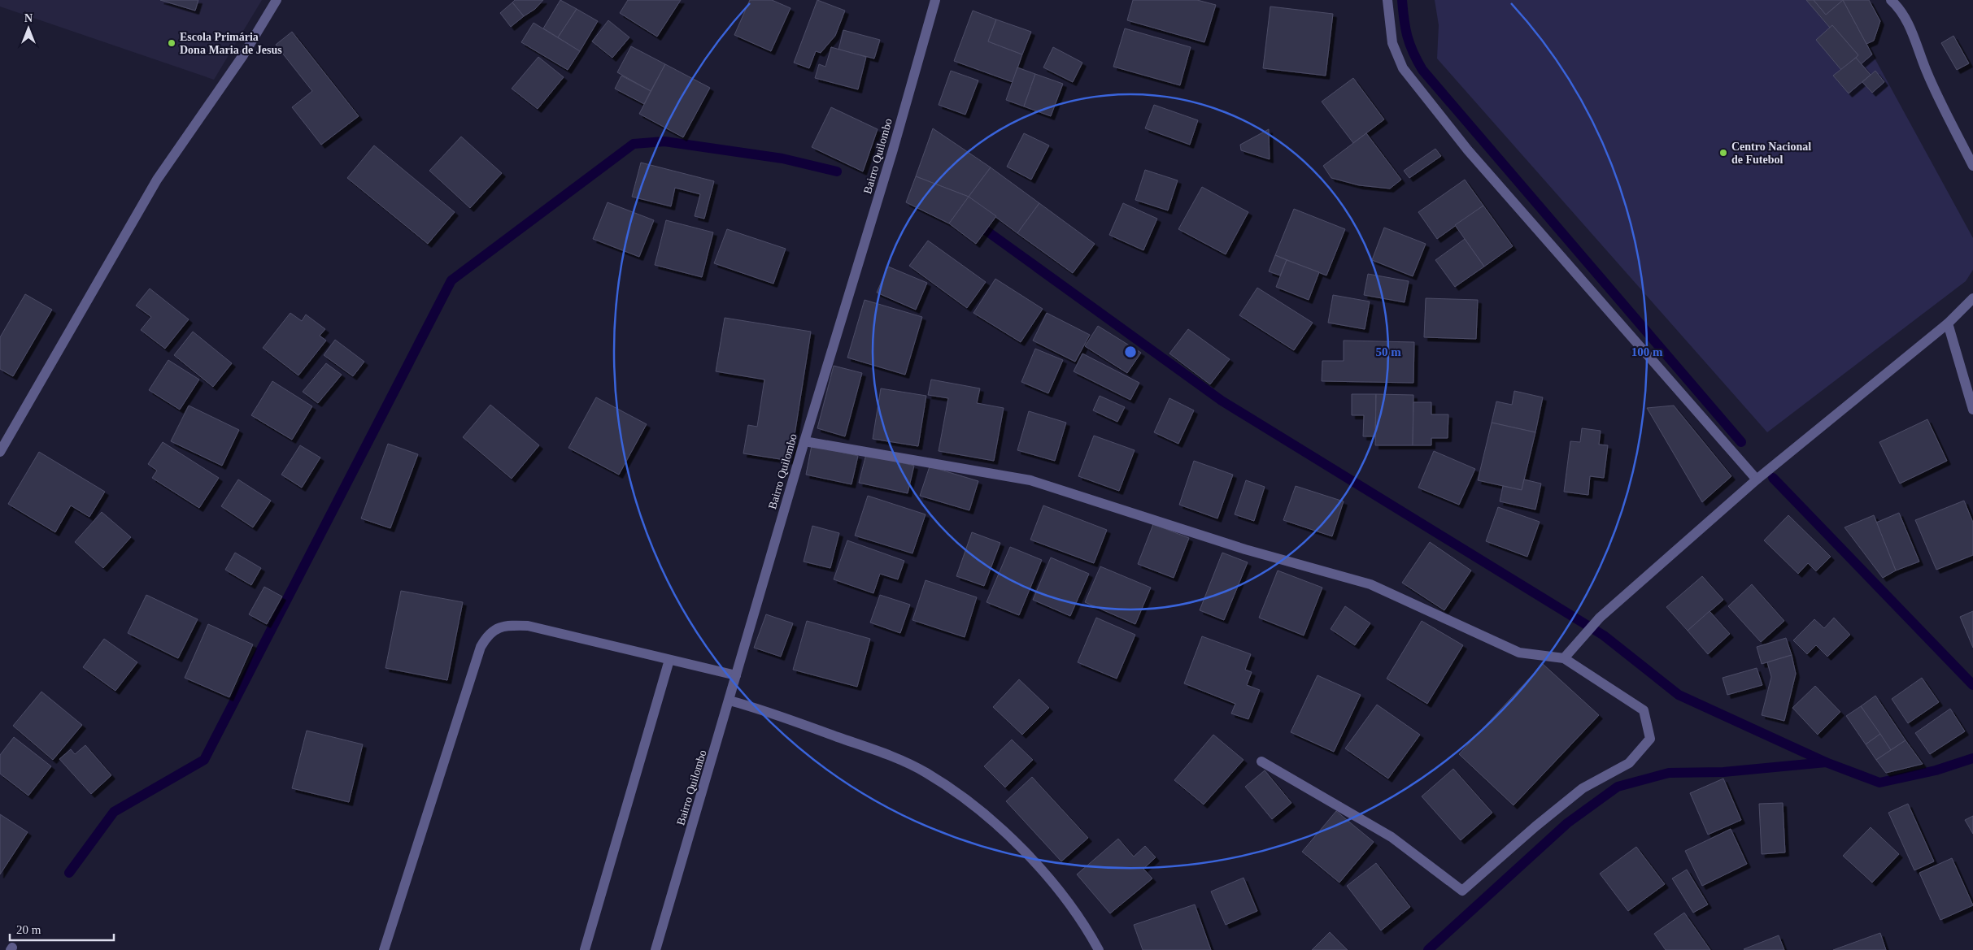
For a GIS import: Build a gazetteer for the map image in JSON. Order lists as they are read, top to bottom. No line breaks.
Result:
{"streets":{"street":["Bairro Quilombo"]},"places":["Escola Primária Dona Maria de Jesus","Centro Nacional de Futebol"],"scale_bar":"20 m","north":"top","rings":["50 m","100 m"]}
